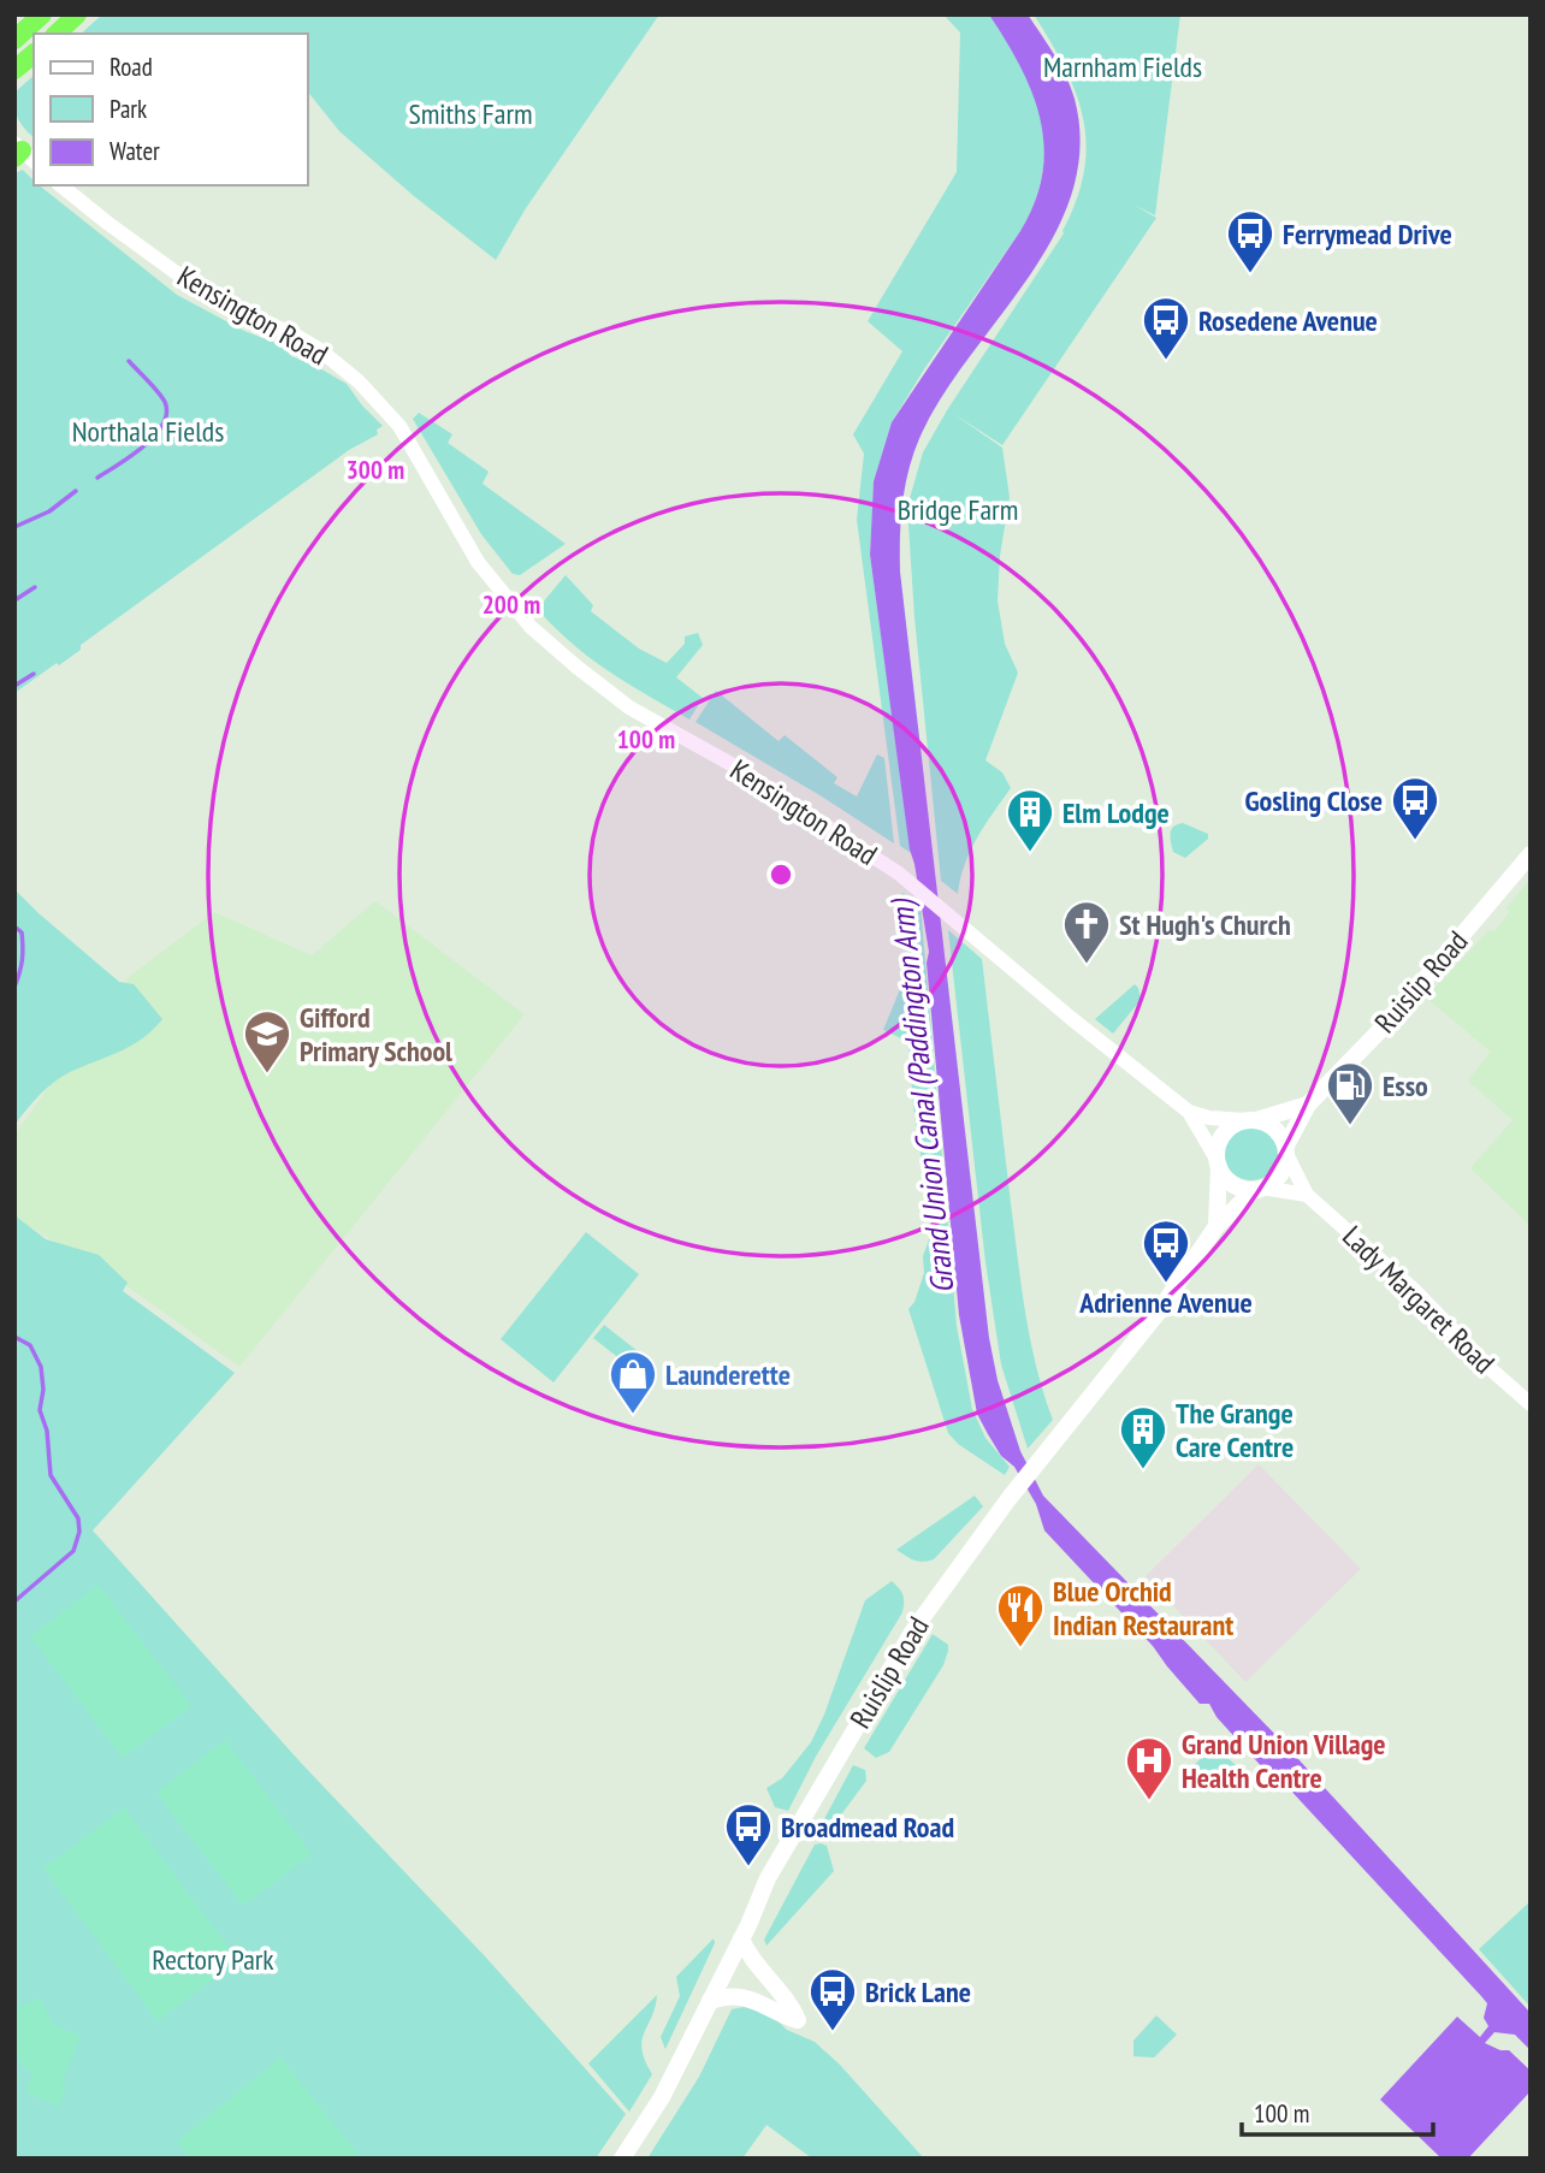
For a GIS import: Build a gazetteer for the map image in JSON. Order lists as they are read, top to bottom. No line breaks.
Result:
{"streets":{"main road":["Ruislip Road"],"street":["Kensington Road","Lady Margaret Road"]},"crossings":[["Kensington Road","Ruislip Road"],["Kensington Road","Lady Margaret Road"],["Ruislip Road","Lady Margaret Road"]],"water":["Grand Union Canal (Paddington Arm)"],"parks":["Marnham Fields","Smiths Farm","Northala Fields","Bridge Farm","Rectory Park"],"places":{"bus stop":["Ferrymead Drive","Rosedene Avenue","Gosling Close","Adrienne Avenue","Broadmead Road","Brick Lane"],"building":["Elm Lodge","The Grange Care Centre"],"church":["St Hugh's Church"],"school or university":["Gifford Primary School"],"fuel station":["Esso"],"shop":["Launderette"],"restaurant":["Blue Orchid Indian Restaurant"],"hospital":["Grand Union Village Health Centre"]},"legend":["Road","Park","Water"],"scale_bar":"100 m","rings":["300 m","200 m","100 m"]}
